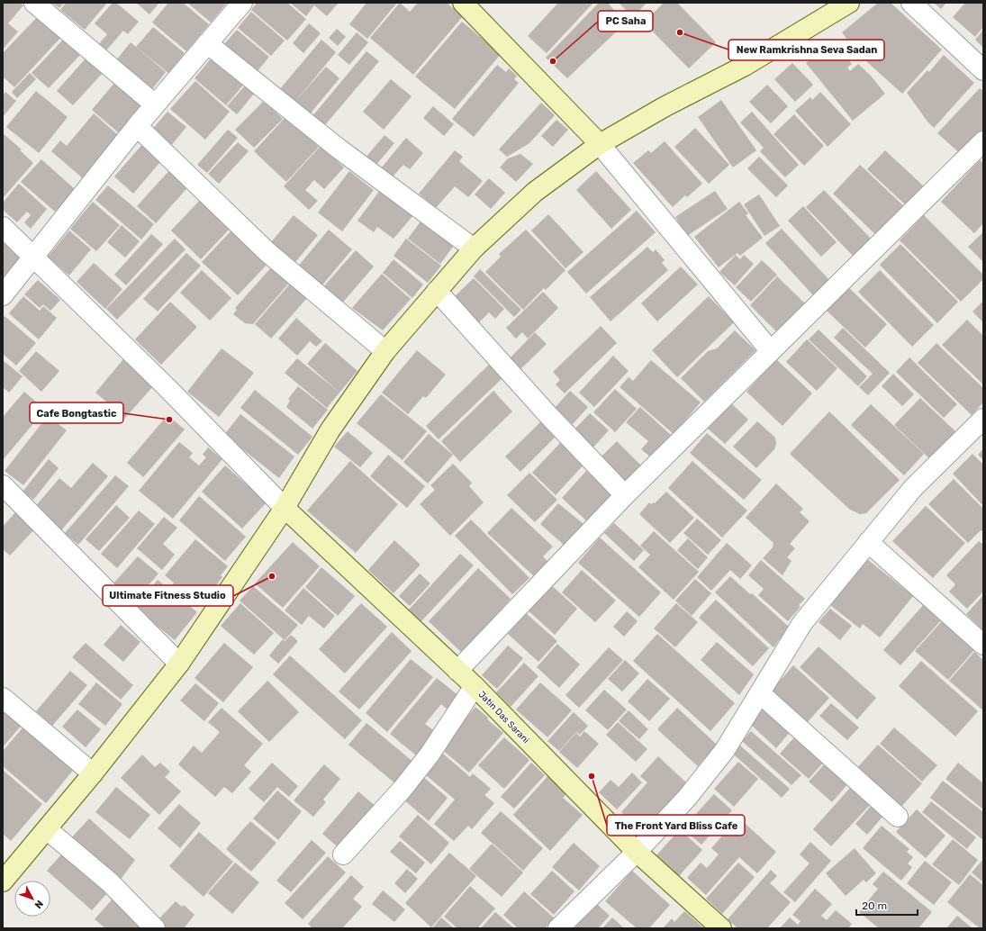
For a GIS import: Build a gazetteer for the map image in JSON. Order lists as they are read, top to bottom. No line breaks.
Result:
{"streets":{"street":["Jatin Das Sarani"]},"places":["New Ramkrishna Seva Sadan","PC Saha","Cafe Bongtastic","Ultimate Fitness Studio","The Front Yard Bliss Cafe"],"scale_bar":"20 m","north":"bottom right"}
